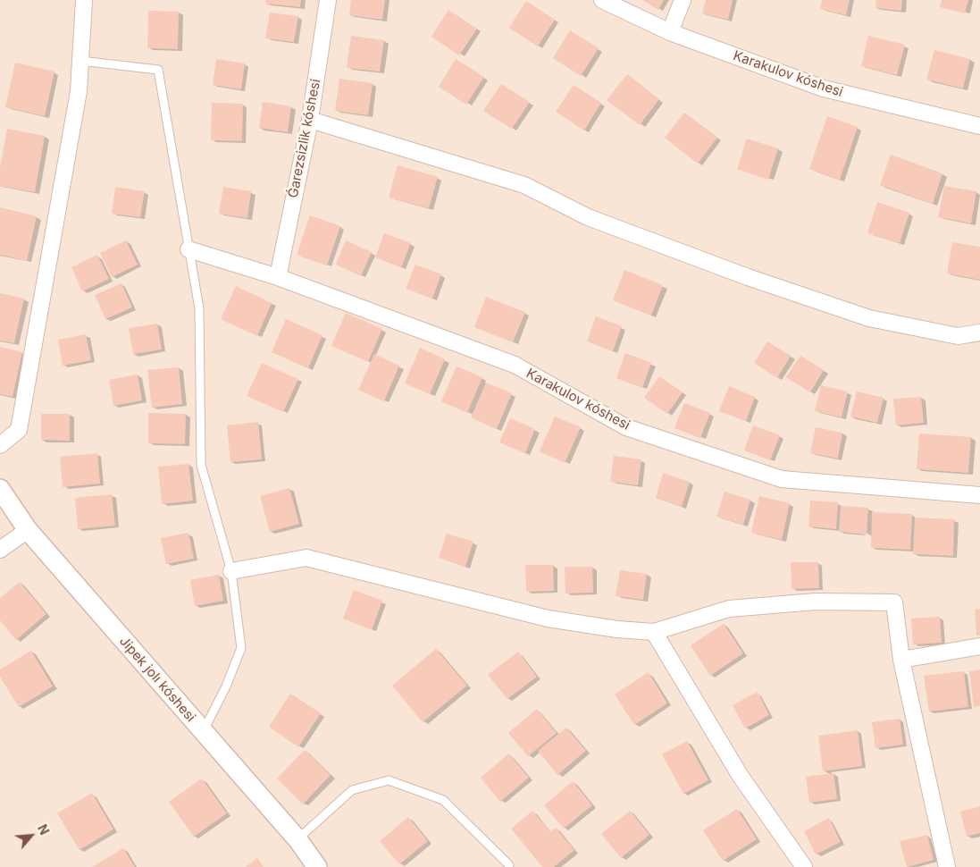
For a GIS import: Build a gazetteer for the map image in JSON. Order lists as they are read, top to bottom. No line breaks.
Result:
{"streets":{"street":["Karakulov kóshesi","Ǵarezsizlik kóshesi","Jipek jolı kóshesi"]},"crossings":[["Karakulov kóshesi","Ǵarezsizlik kóshesi"]],"north":"top right"}
